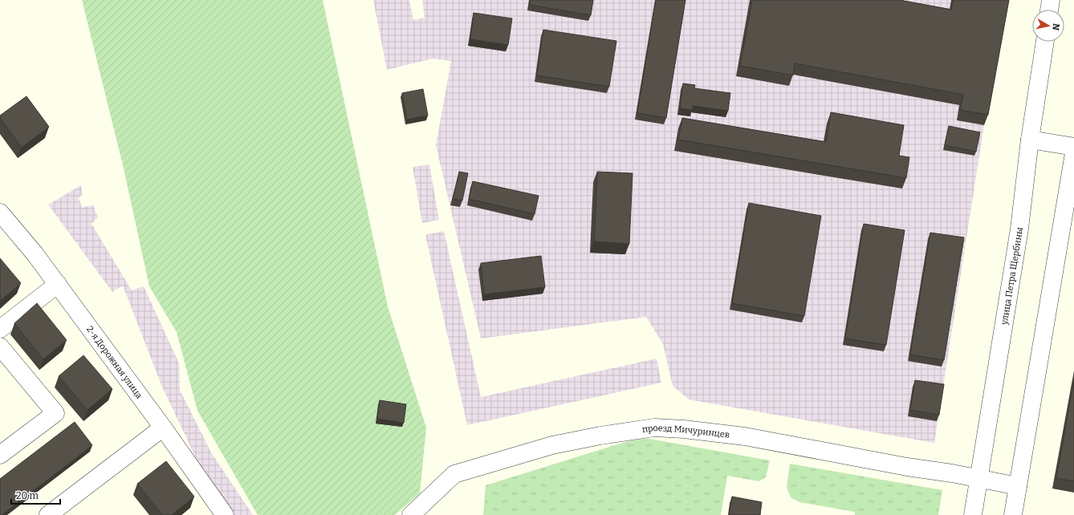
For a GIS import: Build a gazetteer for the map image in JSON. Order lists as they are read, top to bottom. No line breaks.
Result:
{"streets":{"street":["улица Петра Щербины","2-я Дорожная улица","проезд Мичуринцев"]},"crossings":[["улица Петра Щербины","проезд Мичуринцев"]],"scale_bar":"20 m","north":"right"}
